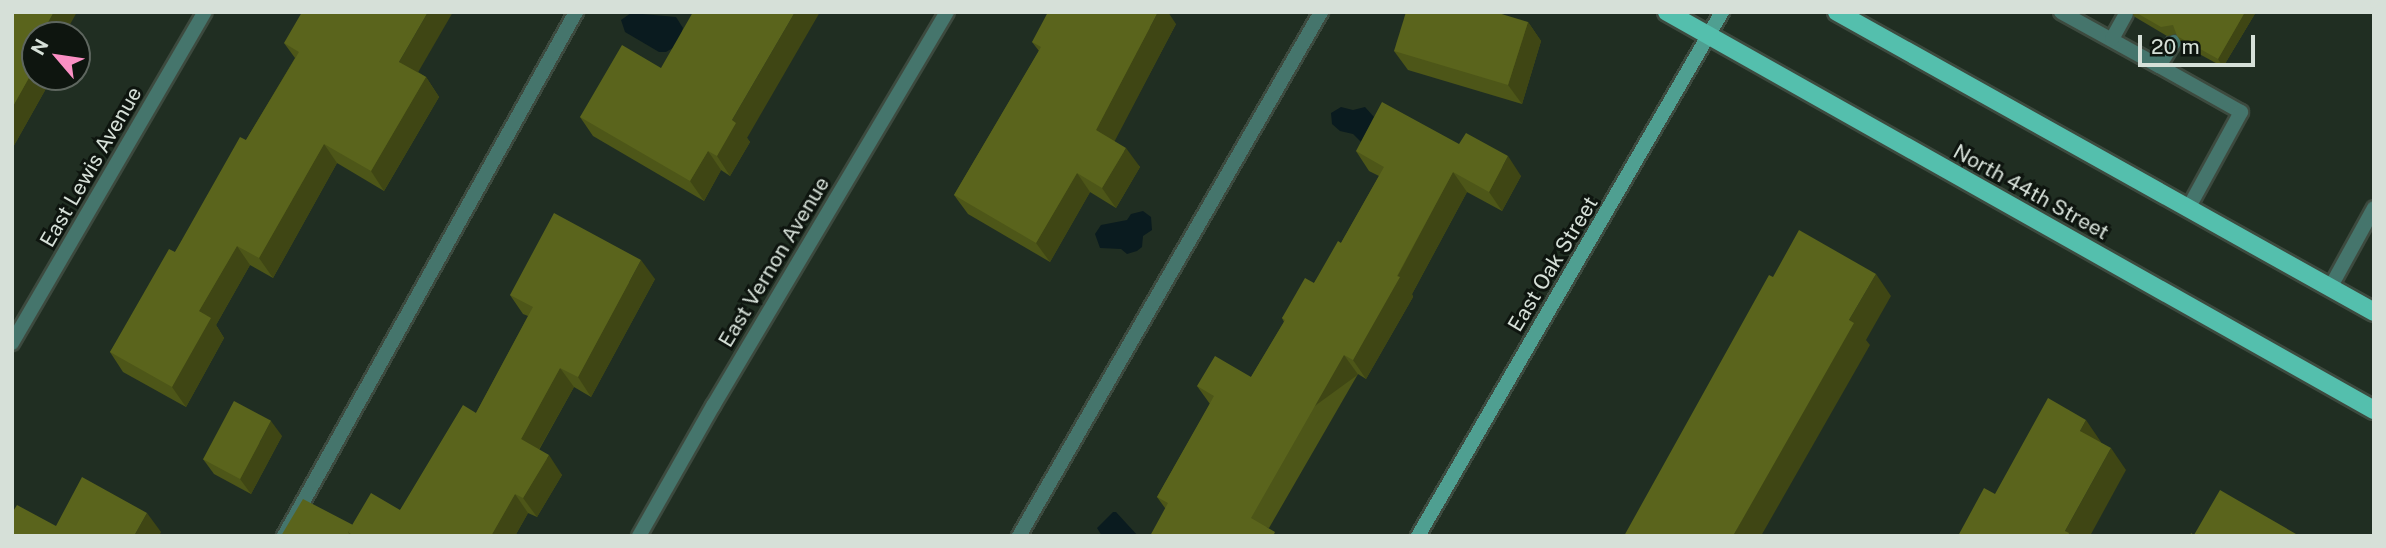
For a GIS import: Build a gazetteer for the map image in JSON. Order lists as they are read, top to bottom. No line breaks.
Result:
{"streets":{"main road":["North 44th Street"],"street":["East Lewis Avenue","East Vernon Avenue","East Oak Street"]},"crossings":[["North 44th Street","East Oak Street"]],"scale_bar":"20 m","north":"top left"}
